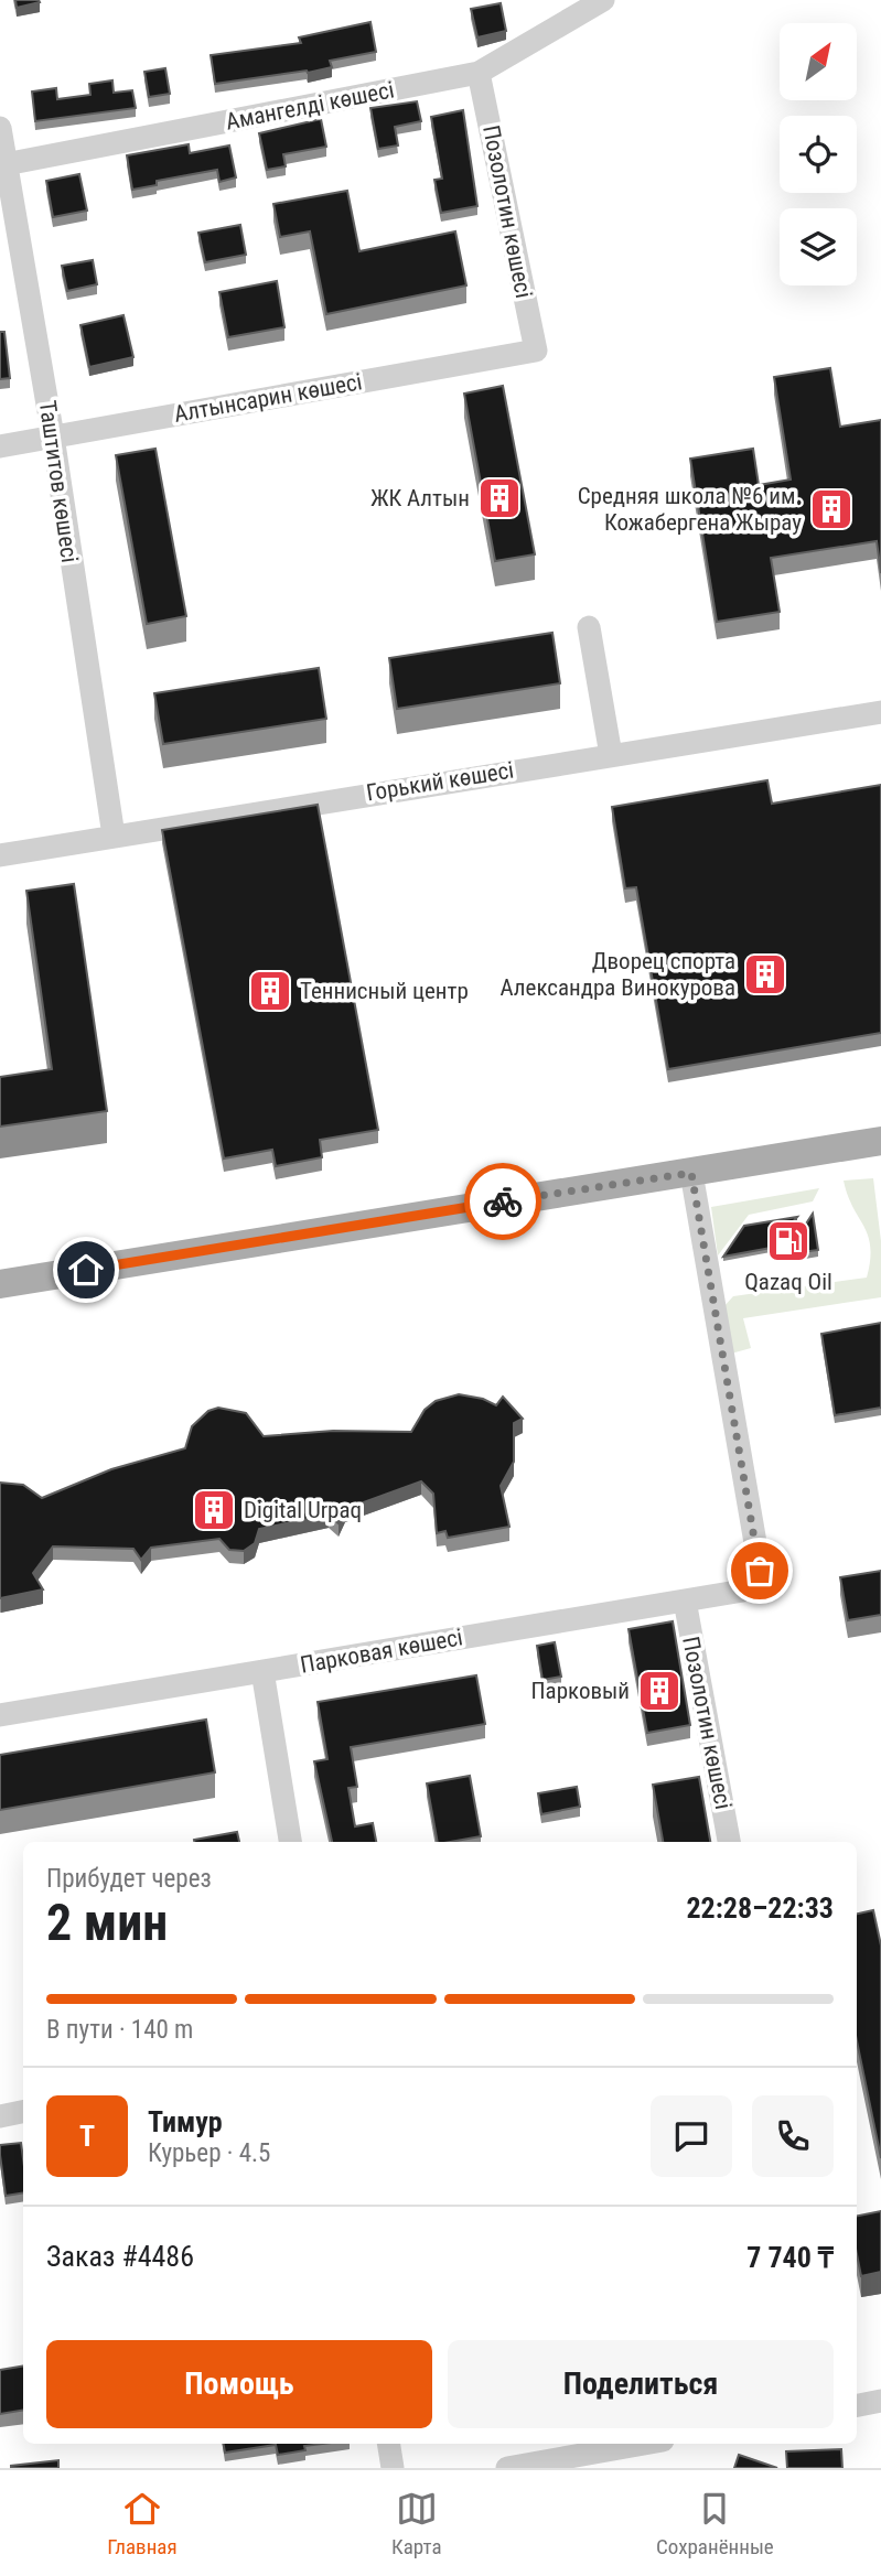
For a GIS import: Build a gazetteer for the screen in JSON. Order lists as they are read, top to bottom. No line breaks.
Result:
{"streets":{"street":["Амангелді көшесі","Позолотин көшесі","Алтынсарин көшесі","Таштитов көшесі","Горький көшесі","Парковая көшесі"]},"crossings":[["Амангелді көшесі","Позолотин көшесі"],["Амангелді көшесі","Таштитов көшесі"],["Позолотин көшесі","Алтынсарин көшесі"],["Позолотин көшесі","Парковая көшесі"],["Алтынсарин көшесі","Таштитов көшесі"],["Таштитов көшесі","Горький көшесі"]],"places":{"building":["ЖК Алтын","Средняя школа №6 им. Кожабергена Жырау","Дворец спорта Александра Винокурова","Теннисный центр","Digital Urpaq","Парковый"],"fuel station":["Qazaq Oil"]},"north":"top right","page":{"heading":["2 мин","Прибудет через","22:28–22:33"],"panel":["Тимур","Курьер · 4.5","Заказ #4486","7 740 ₸"],"bar":"В пути · 140 m","round":"Т","buttons":["Помощь","Поделиться"],"tabs":["Главная","Карта","Сохранённые"]}}
